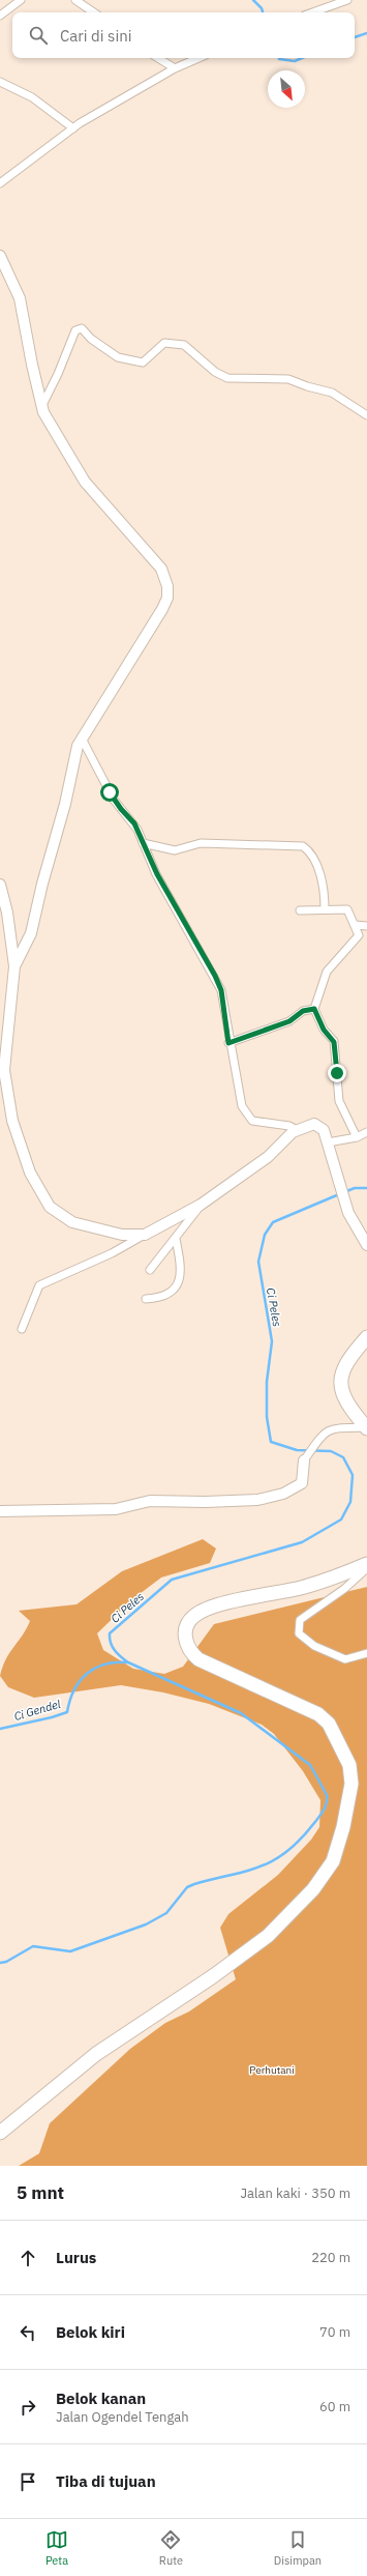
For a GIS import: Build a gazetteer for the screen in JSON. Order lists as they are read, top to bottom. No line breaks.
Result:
{"water":["Ci Peles","Ci Gendel"],"parks":["Perhutani"],"north":"bottom right","page":{"search":"Cari di sini","heading":["5 mnt","Jalan kaki · 350 m"],"list":[["Lurus","220 m"],["Belok kiri","70 m"],["Belok kanan","Jalan Ogendel Tengah","60 m"],"Tiba di tujuan"],"nav":["Peta","Rute","Disimpan"]}}
